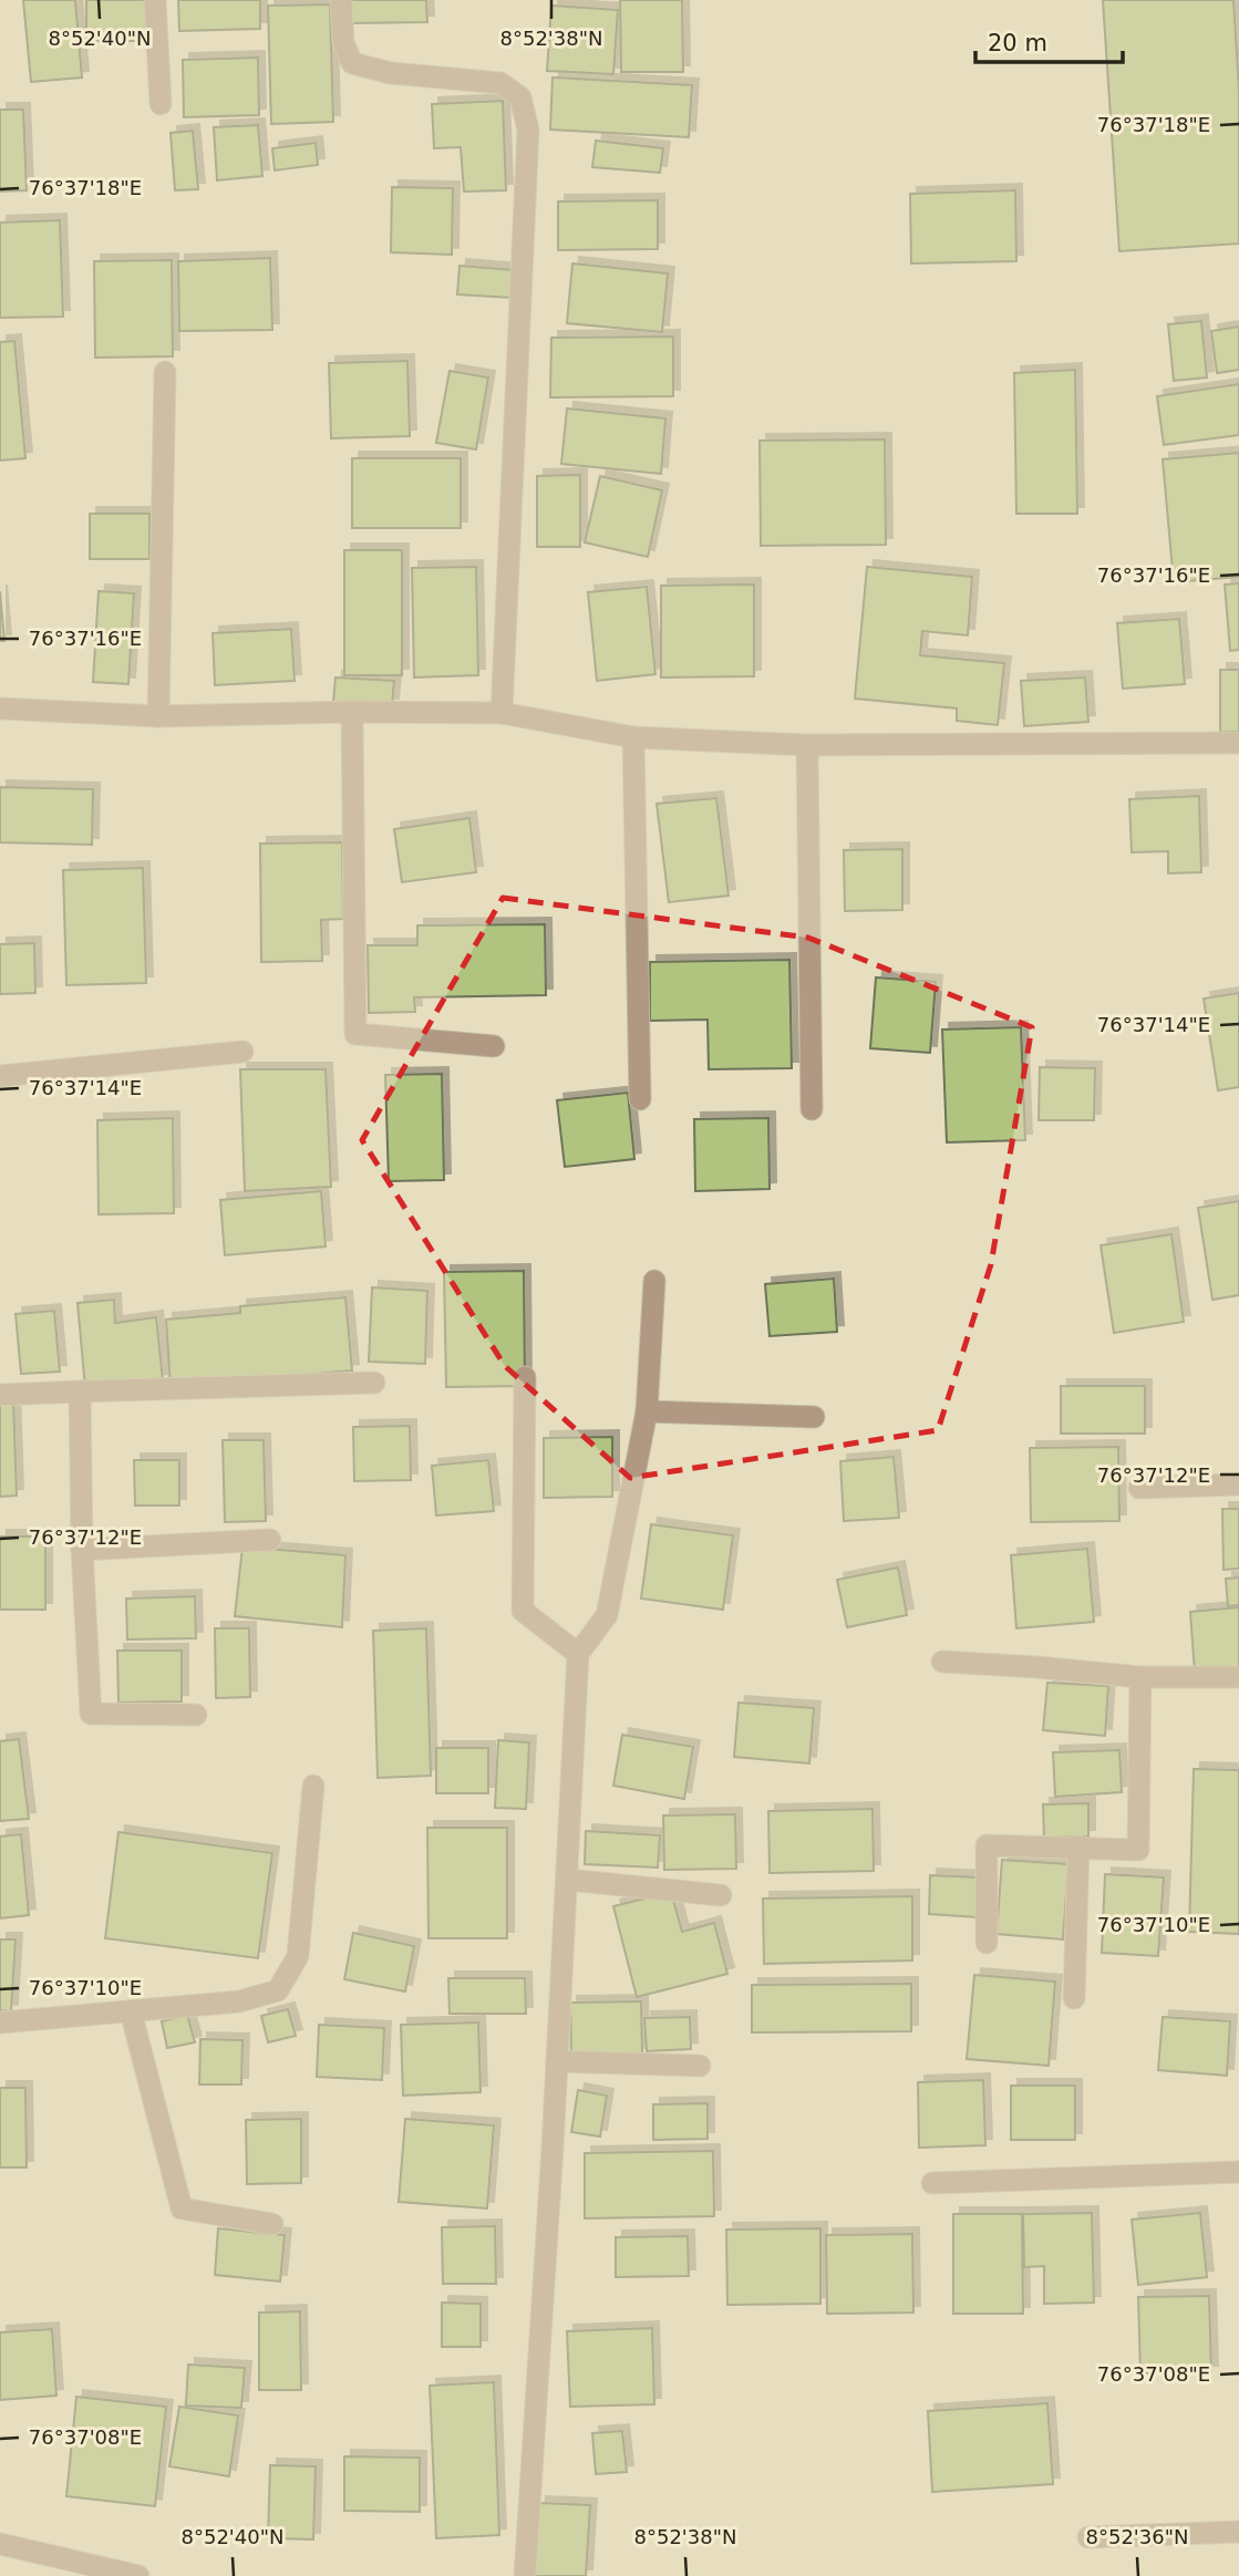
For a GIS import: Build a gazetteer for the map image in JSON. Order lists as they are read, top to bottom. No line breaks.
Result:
{"scale_bar":"20 m","coordinates":["8°52'40\"N","8°52'38\"N","76°37'18\"E","76°37'16\"E","76°37'14\"E","76°37'12\"E","76°37'10\"E","76°37'08\"E","8°52'36\"N"]}
